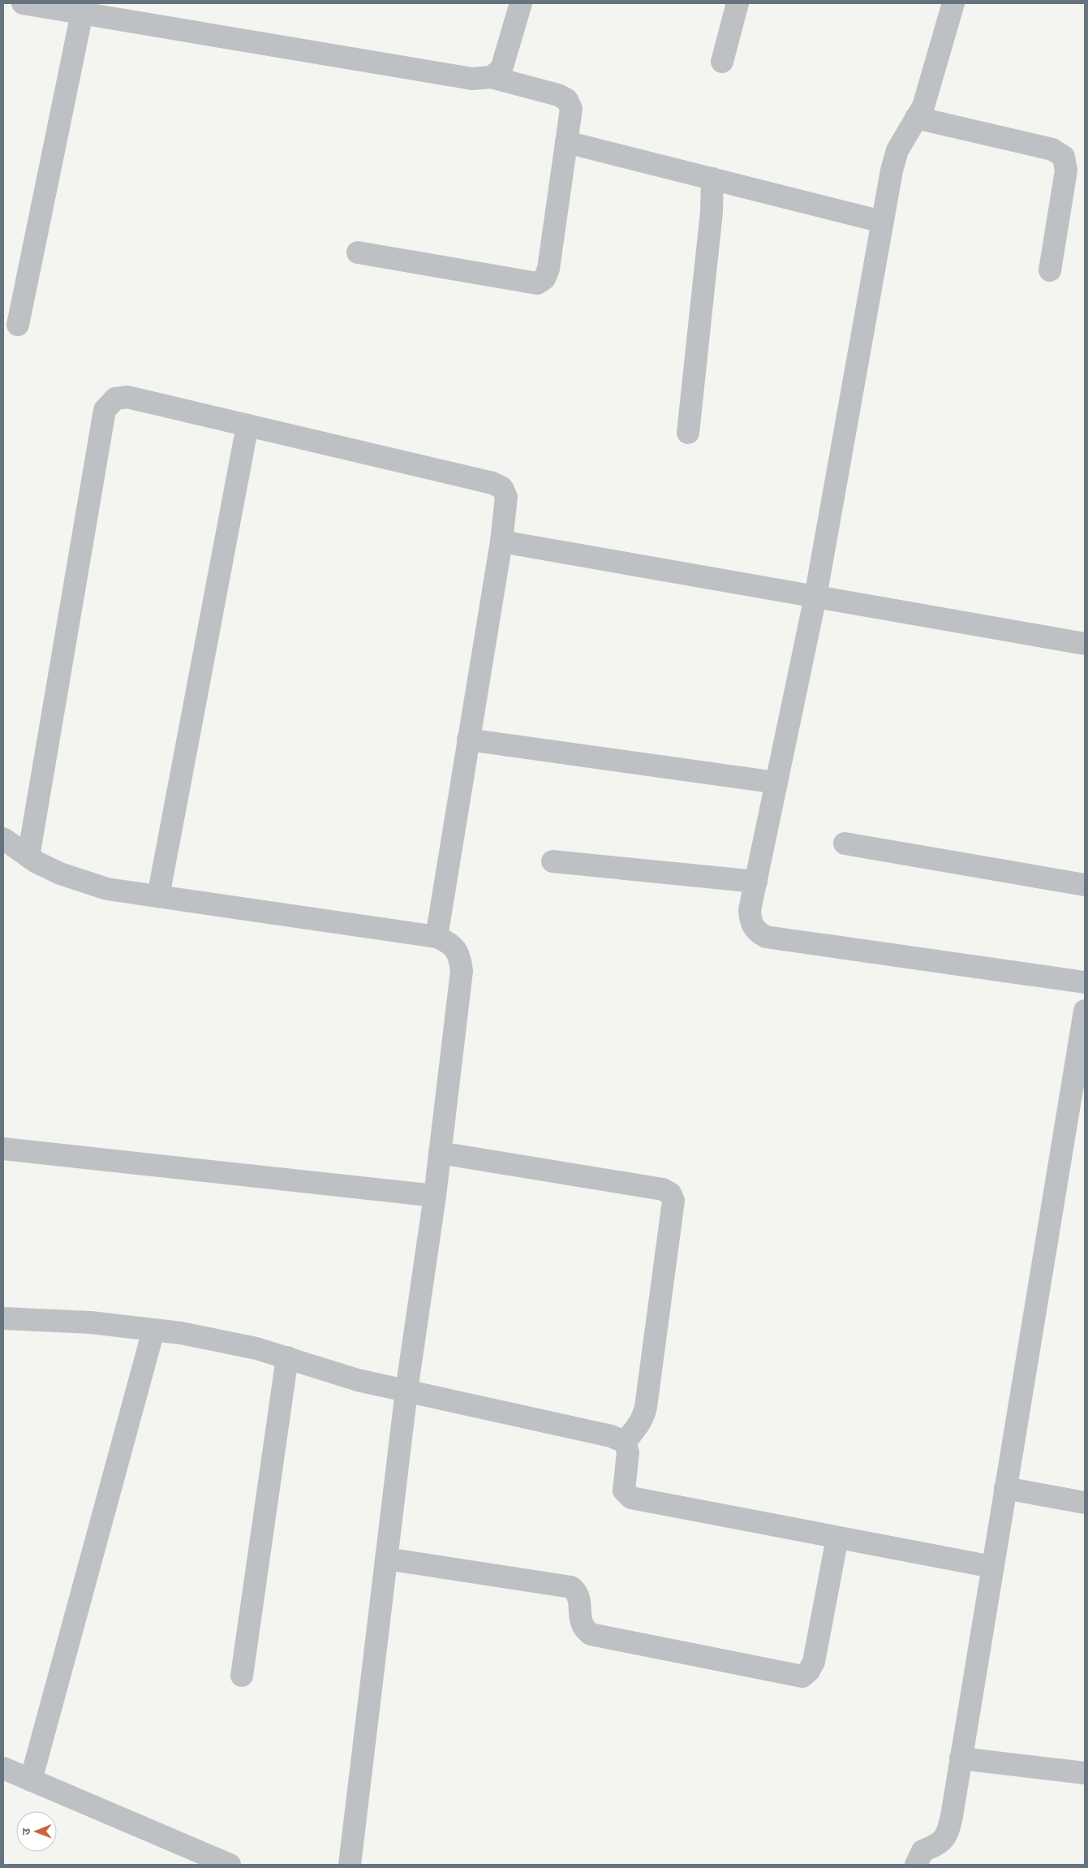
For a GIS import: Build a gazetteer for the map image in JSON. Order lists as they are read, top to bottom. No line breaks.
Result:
{"north":"left"}
